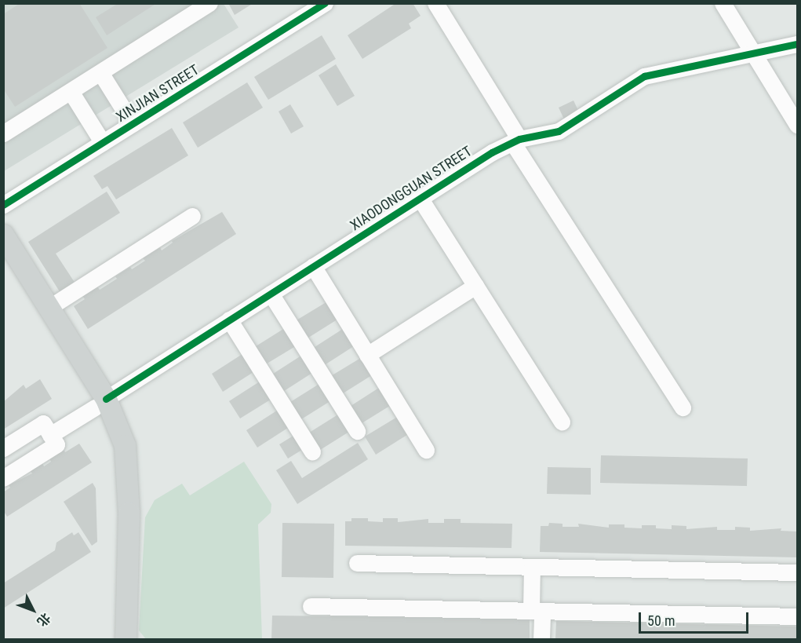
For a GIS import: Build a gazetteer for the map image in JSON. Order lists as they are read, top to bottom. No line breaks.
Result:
{"streets":{"street":["XINJIAN STREET","XIAODONGGUAN STREET"]},"scale_bar":"50 m","north":"bottom right"}
